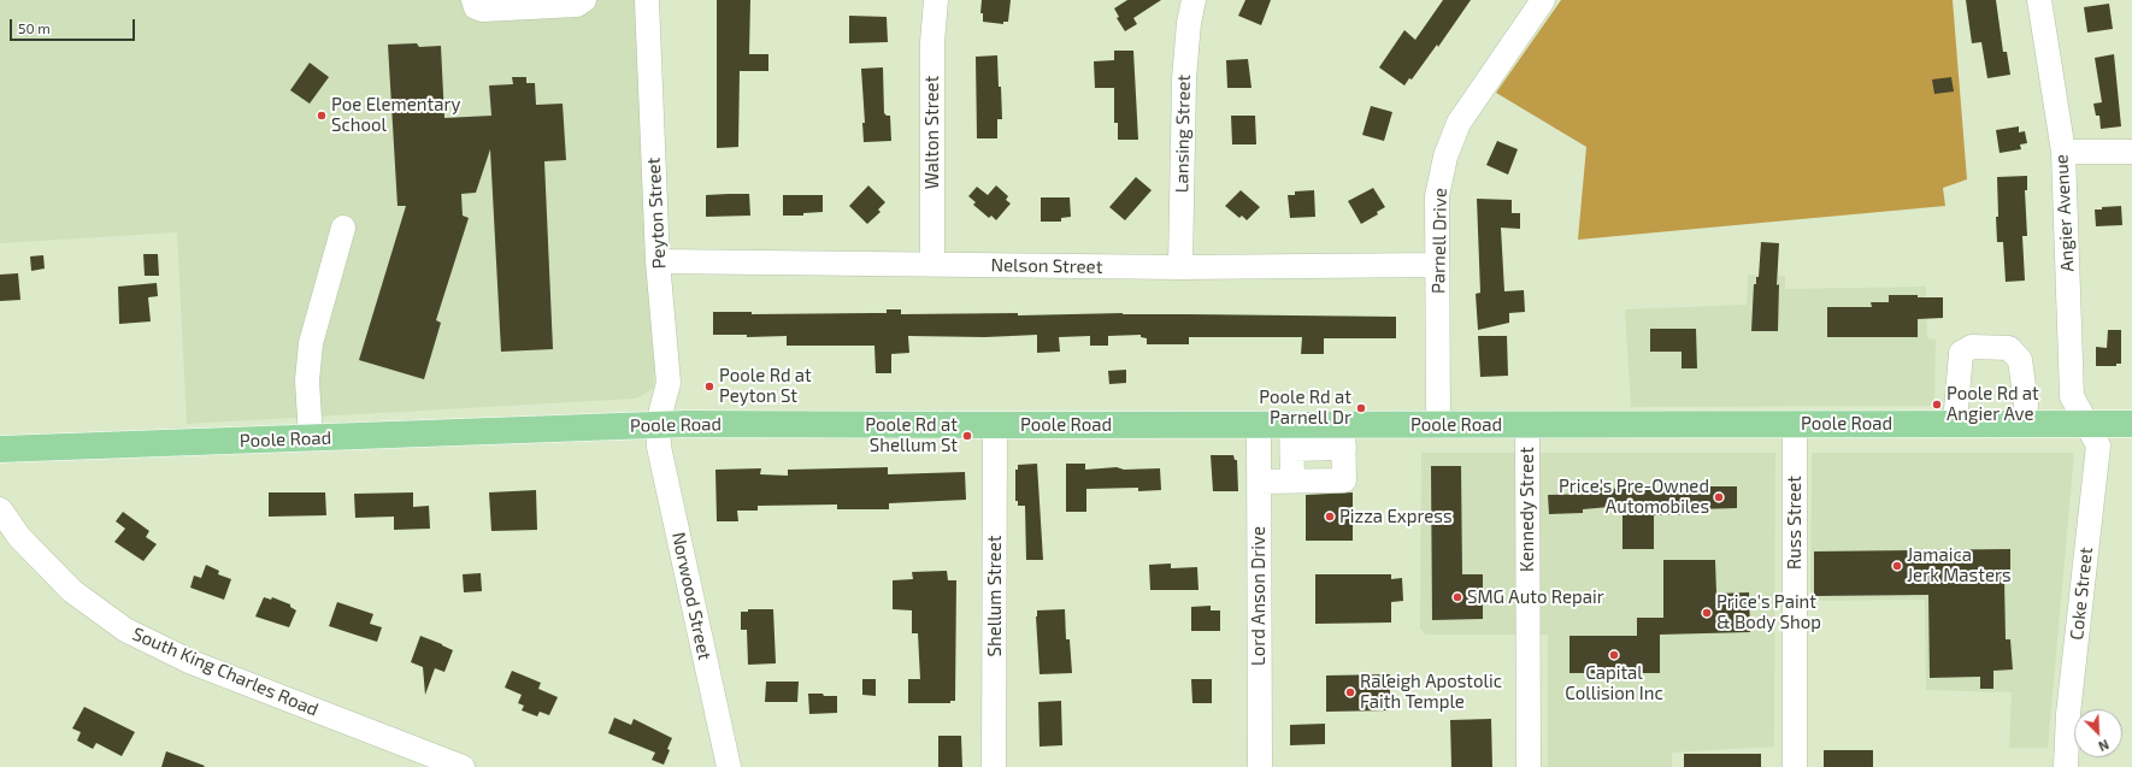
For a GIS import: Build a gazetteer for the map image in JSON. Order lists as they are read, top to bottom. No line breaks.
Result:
{"streets":{"main road":["Poole Road"],"street":["Walton Street","Lansing Street","Peyton Street","Angier Avenue","Parnell Drive","Nelson Street","Kennedy Street","Russ Street","Coke Street","Norwood Street","Shellum Street","Lord Anson Drive","South King Charles Road"]},"crossings":[["Walton Street","Nelson Street"],["Lansing Street","Nelson Street"],["Peyton Street","Nelson Street"],["Peyton Street","Poole Road"],["Peyton Street","Norwood Street"],["Angier Avenue","Poole Road"],["Angier Avenue","Coke Street"],["Parnell Drive","Nelson Street"],["Parnell Drive","Poole Road"],["Poole Road","Kennedy Street"],["Poole Road","Russ Street"],["Poole Road","Coke Street"],["Poole Road","Norwood Street"],["Poole Road","Shellum Street"],["Poole Road","Lord Anson Drive"]],"places":["Poe Elementary School","Poole Rd at Peyton St","Poole Rd at Angier Ave","Poole Rd at Parnell Dr","Poole Rd at Shellum St","Price's Pre-Owned Automobiles","Pizza Express","Jamaica Jerk Masters","SMG Auto Repair","Price's Paint & Body Shop","Capital Collision Inc","Raleigh Apostolic Faith Temple"],"scale_bar":"50 m","north":"bottom right"}
